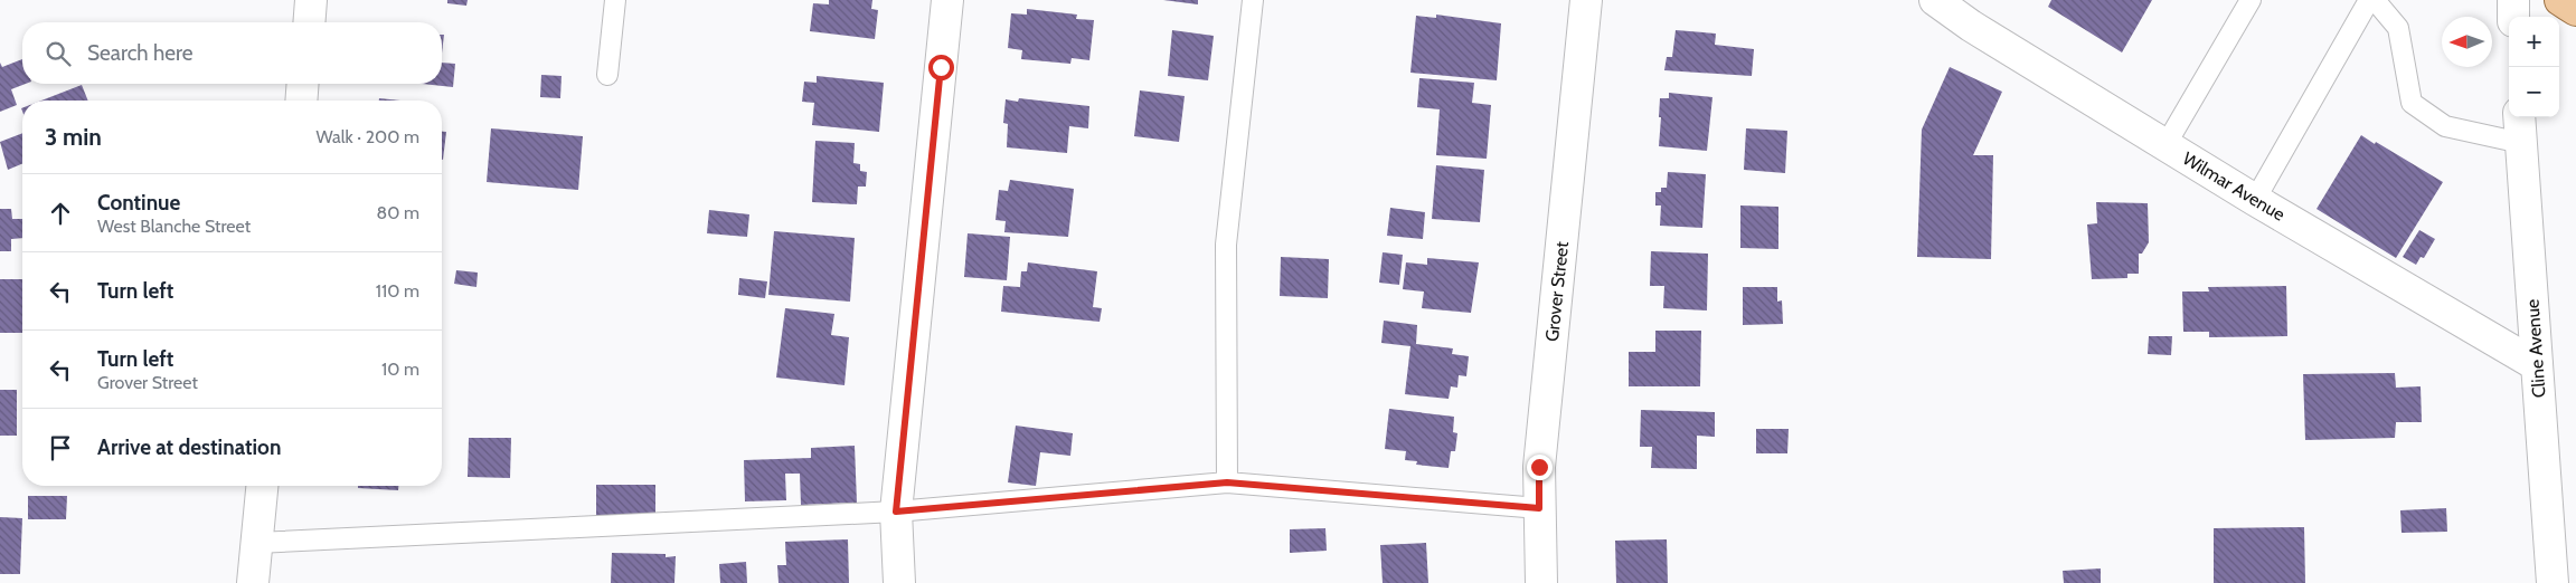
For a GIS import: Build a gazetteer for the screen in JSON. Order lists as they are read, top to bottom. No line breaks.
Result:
{"streets":{"street":["Wilmar Avenue","Grover Street","Cline Avenue"]},"crossings":[["Wilmar Avenue","Cline Avenue"]],"north":"left","page":{"map_buttons":["+","−"],"search":"Search here","heading":["3 min","Walk · 200 m"],"list":[["Continue","West Blanche Street","80 m"],["Turn left","110 m"],["Turn left","Grover Street","10 m"],"Arrive at destination"]}}
